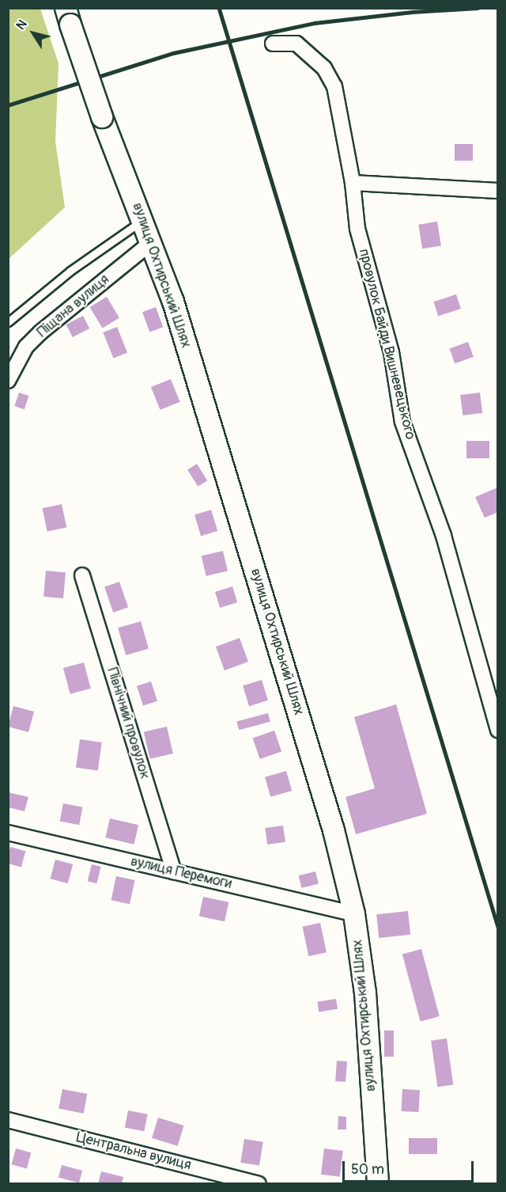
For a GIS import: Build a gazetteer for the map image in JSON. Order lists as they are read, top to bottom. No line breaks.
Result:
{"streets":{"main road":["вулиця Охтирський Шлях"],"street":["Піщана вулиця","провулок Байди Вишневецького","Північний провулок","вулиця Перемоги","Центральна вулиця"]},"crossings":[["вулиця Охтирський Шлях","Піщана вулиця"],["вулиця Охтирський Шлях","вулиця Перемоги"],["Північний провулок","вулиця Перемоги"]],"scale_bar":"50 m","north":"top left"}
